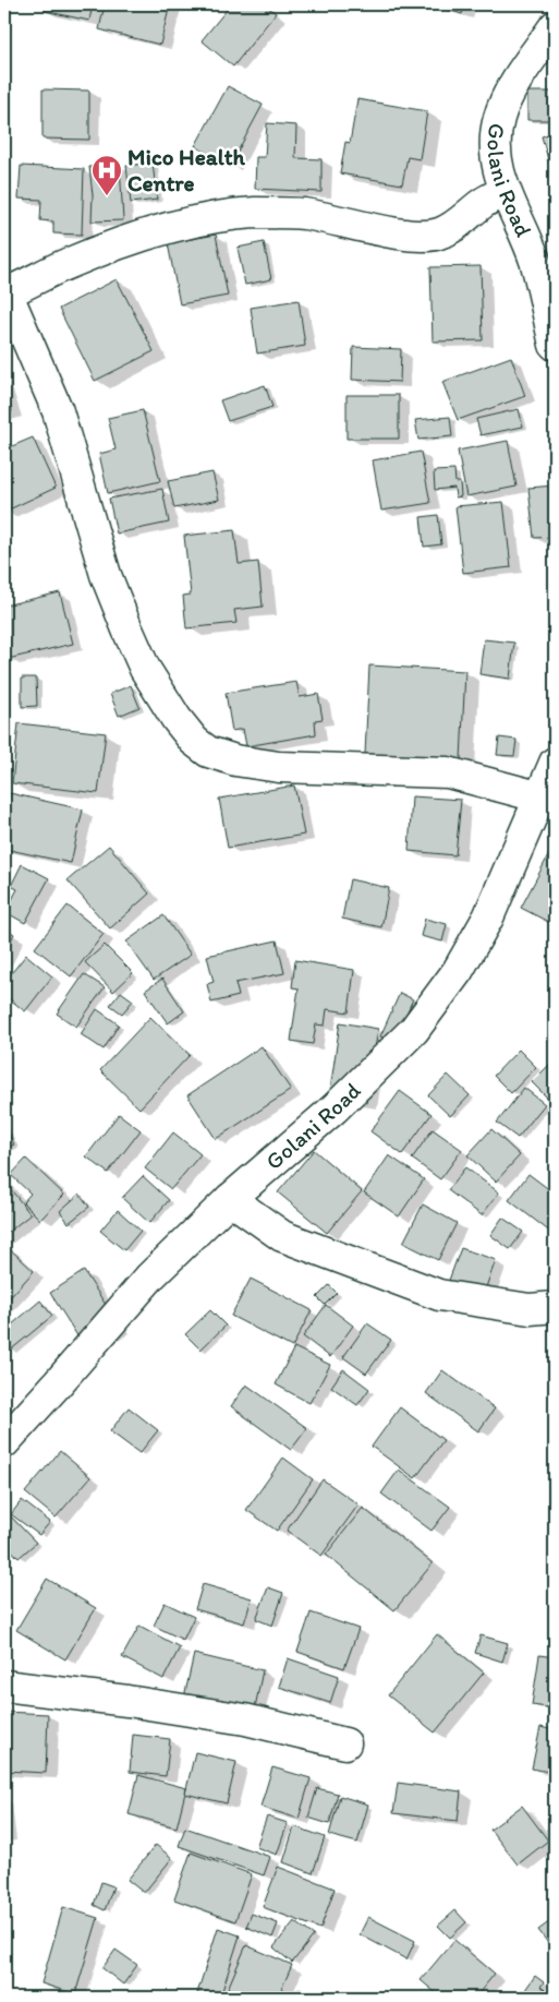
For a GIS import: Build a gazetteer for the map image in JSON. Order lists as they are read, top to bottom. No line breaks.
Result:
{"streets":{"street":["Golani Road"]},"places":{"hospital":["Mico Health Centre"]}}
